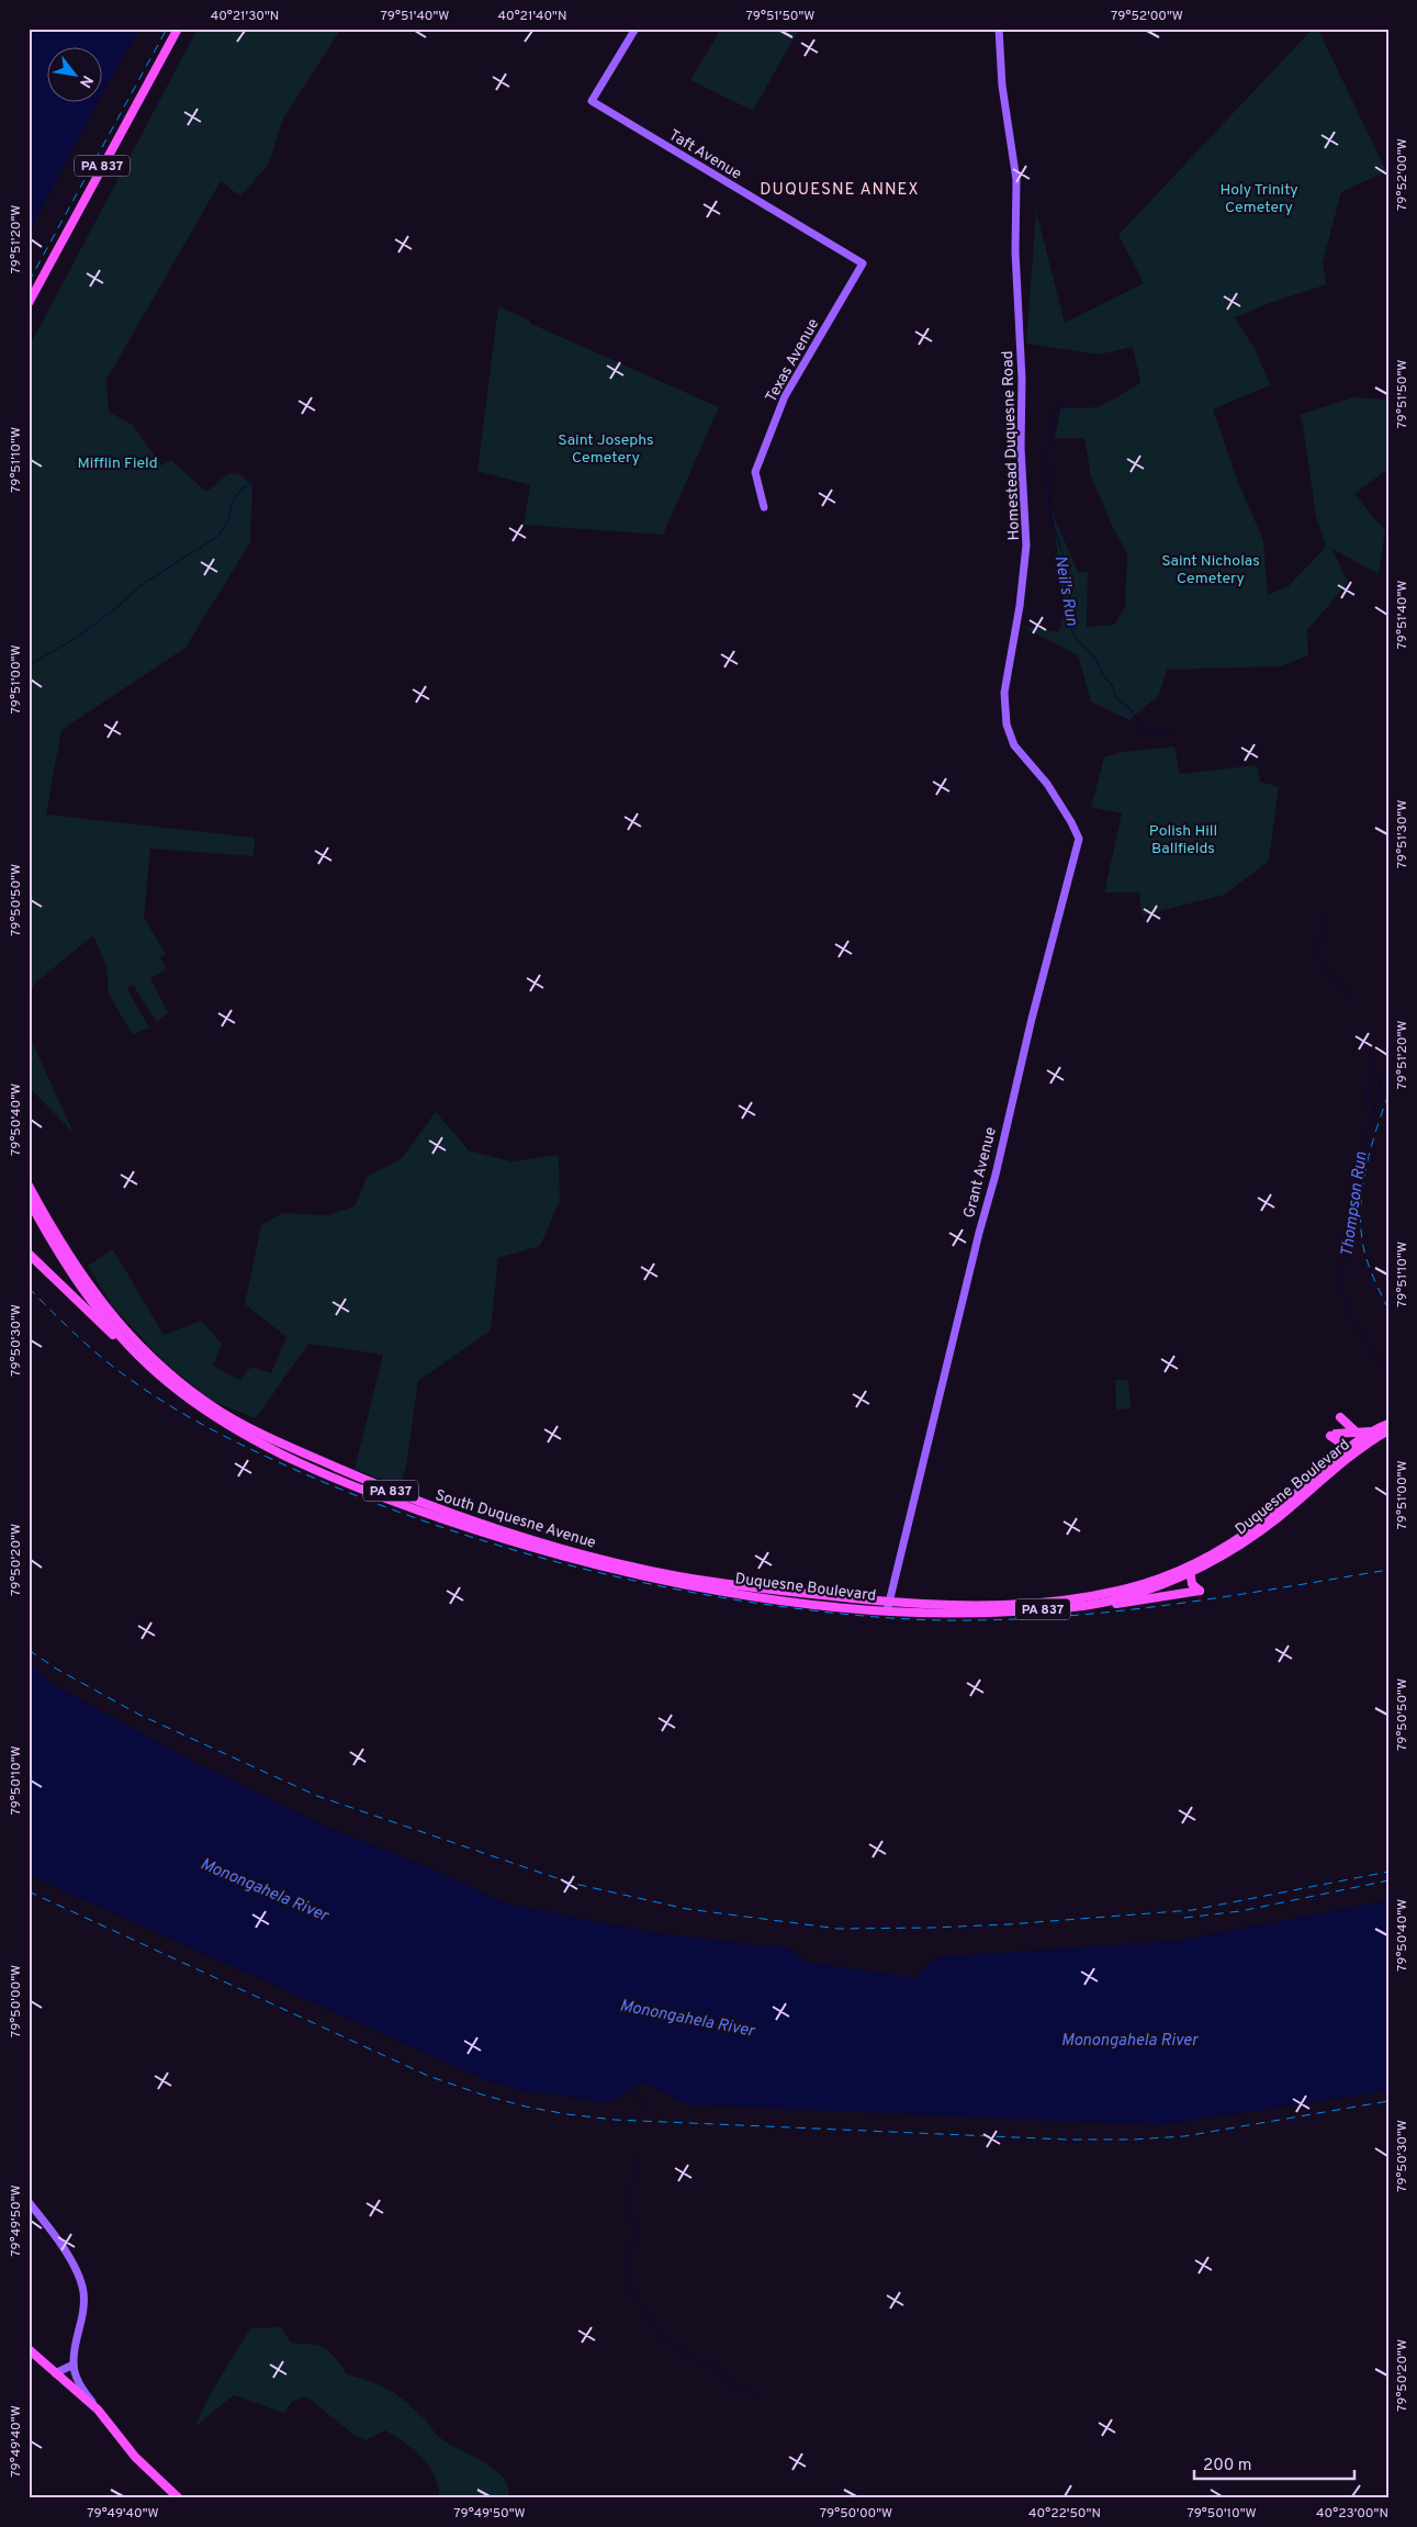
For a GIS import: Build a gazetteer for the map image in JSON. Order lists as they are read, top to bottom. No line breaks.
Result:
{"streets":{"main road":["PA 837","Duquesne Boulevard","South Duquesne Avenue"],"street":["Taft Avenue","Texas Avenue","Homestead Duquesne Road","Grant Avenue"]},"crossings":[["Taft Avenue","Texas Avenue"],["PA 837","Duquesne Boulevard"],["Homestead Duquesne Road","Grant Avenue"],["Grant Avenue","Duquesne Boulevard"],["Grant Avenue","South Duquesne Avenue"],["Duquesne Boulevard","South Duquesne Avenue"]],"districts":["DUQUESNE ANNEX"],"water":["Neil's Run","Thompson Run","Monongahela River"],"parks":["Holy Trinity Cemetery","Saint Josephs Cemetery","Mifflin Field","Saint Nicholas Cemetery","Polish Hill Ballfields"],"scale_bar":"200 m","north":"bottom right","coordinates":["40°21'30\"N","79°51'40\"W","40°21'40\"N","79°51'50\"W","79°52'00\"W","79°51'20\"W","79°51'10\"W","79°51'00\"W","79°51'30\"W","79°50'50\"W","79°50'40\"W","79°50'30\"W","79°50'20\"W","79°50'10\"W","79°50'00\"W","79°49'50\"W","79°49'40\"W","40°22'50\"N","40°23'00\"N"]}
